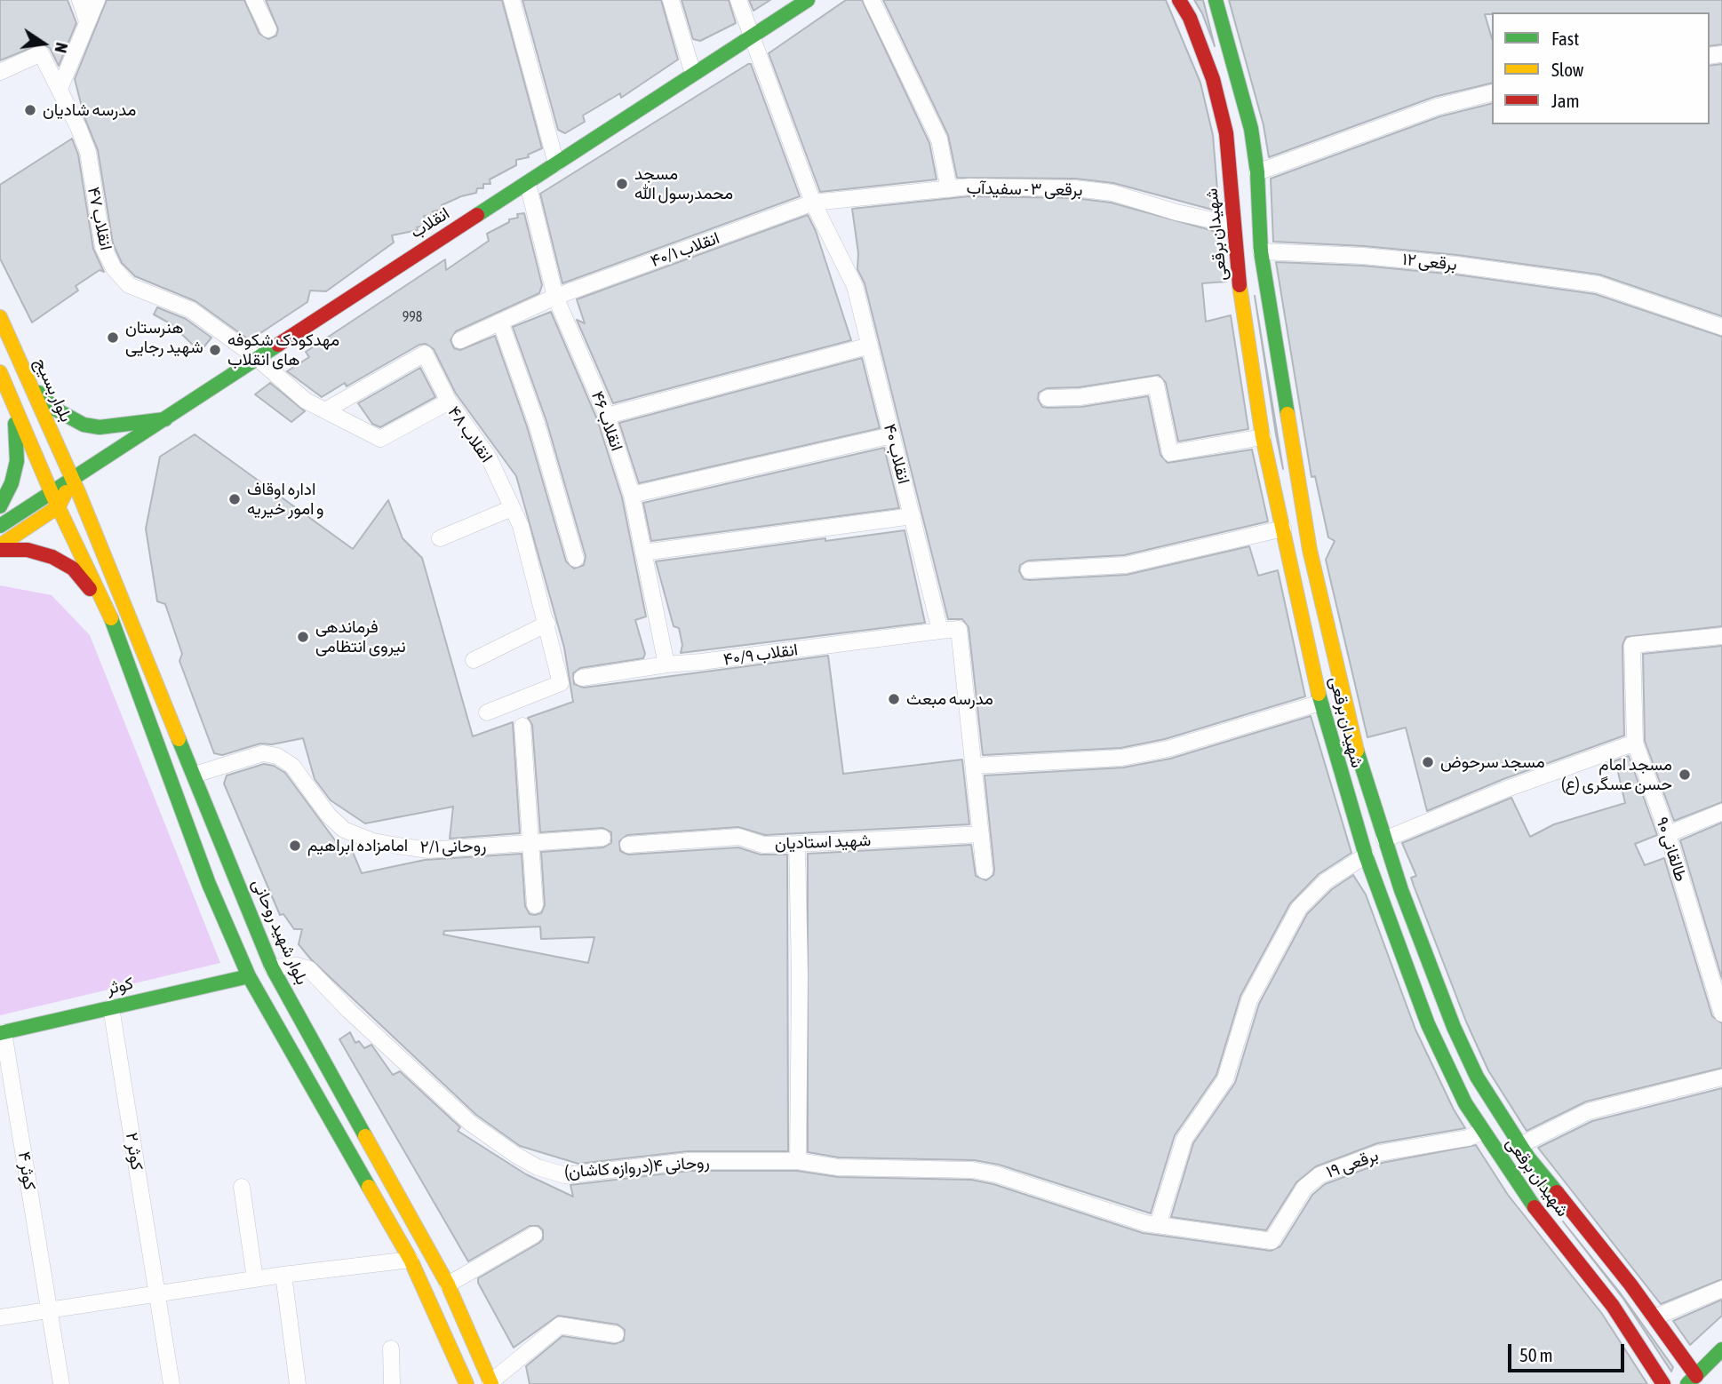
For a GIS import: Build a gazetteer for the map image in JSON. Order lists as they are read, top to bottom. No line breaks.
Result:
{"streets":{"main road":["انقلاب","شهیدان برقعی","بلوار بسیج","بلوار شهید روحانی","کوثر"],"street":["برقعی ۳ - سفیدآب","انقلاب ۴۷","انقلاب ۴۰/۱","برقعی ۱۲","انقلاب ۴۶","انقلاب ۴۸","انقلاب ۴۰","انقلاب ۴۰/۹","شهید استادیان","روحانی ۲/۱","طالقانی ۹۰","کوثر ۲","برقعی ۱۹","روحانی ۴(دروازه کاشان)","کوثر ۴"]},"crossings":[["برقعی ۳ - سفیدآب","شهیدان برقعی"],["برقعی ۳ - سفیدآب","انقلاب ۴۰/۱"],["برقعی ۳ - سفیدآب","انقلاب ۴۰"],["انقلاب ۴۷","انقلاب"],["انقلاب ۴۷","انقلاب ۴۸"],["انقلاب","بلوار بسیج"],["انقلاب","انقلاب ۴۶"],["انقلاب","انقلاب ۴۸"],["انقلاب","انقلاب ۴۰"],["انقلاب","بلوار شهید روحانی"],["شهیدان برقعی","برقعی ۱۲"],["شهیدان برقعی","برقعی ۱۹"],["انقلاب ۴۰/۱","انقلاب ۴۶"],["انقلاب ۴۰/۱","انقلاب ۴۰"],["بلوار بسیج","بلوار شهید روحانی"],["انقلاب ۴۶","انقلاب ۴۰/۹"],["انقلاب ۴۰","انقلاب ۴۰/۹"],["روحانی ۲/۱","بلوار شهید روحانی"],["بلوار شهید روحانی","کوثر"],["بلوار شهید روحانی","روحانی ۴(دروازه کاشان)"],["کوثر","کوثر ۲"],["کوثر","روحانی ۴(دروازه کاشان)"],["کوثر","کوثر ۴"],["برقعی ۱۹","روحانی ۴(دروازه کاشان)"]],"places":["مدرسه شادیان","مسجد محمدرسول الله","هنرستان شهید رجایی","مهدکودک شکوفه های انقلاب","اداره اوقاف و امور خیریه","فرماندهی نیروی انتظامی","مدرسه مبعث","مسجد سرحوض","مسجد امام حسن عسگری (ع)","امامزاده ابراهیم"],"house_numbers":["998"],"legend":["Fast","Slow","Jam"],"scale_bar":"50 m","north":"right"}
